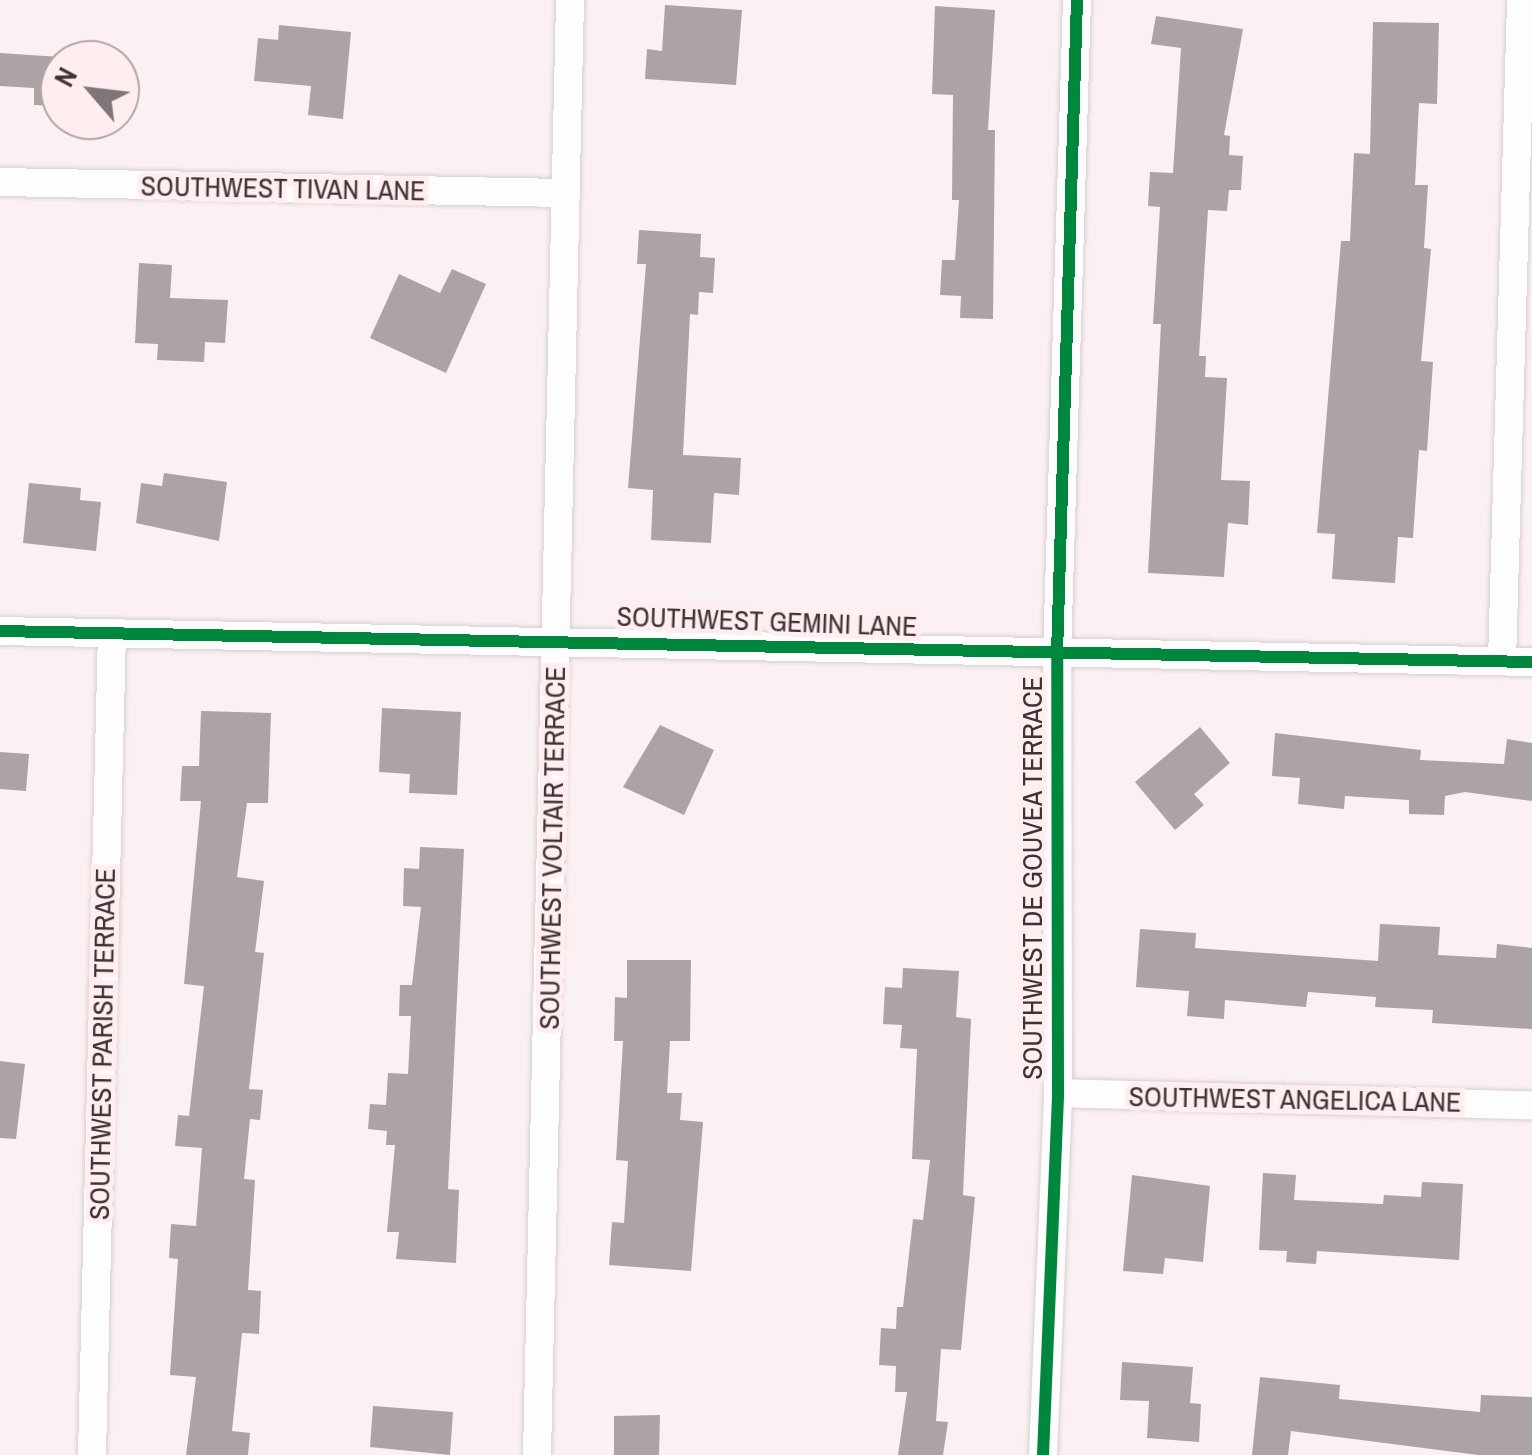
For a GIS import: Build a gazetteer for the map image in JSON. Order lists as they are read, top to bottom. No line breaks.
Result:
{"streets":{"street":["SOUTHWEST TIVAN LANE","SOUTHWEST GEMINI LANE","SOUTHWEST VOLTAIR TERRACE","SOUTHWEST DE GOUVEA TERRACE","SOUTHWEST PARISH TERRACE","SOUTHWEST ANGELICA LANE"]},"crossings":[["SOUTHWEST TIVAN LANE","SOUTHWEST VOLTAIR TERRACE"],["SOUTHWEST GEMINI LANE","SOUTHWEST VOLTAIR TERRACE"],["SOUTHWEST GEMINI LANE","SOUTHWEST DE GOUVEA TERRACE"],["SOUTHWEST GEMINI LANE","SOUTHWEST PARISH TERRACE"],["SOUTHWEST DE GOUVEA TERRACE","SOUTHWEST ANGELICA LANE"]],"north":"top left"}
